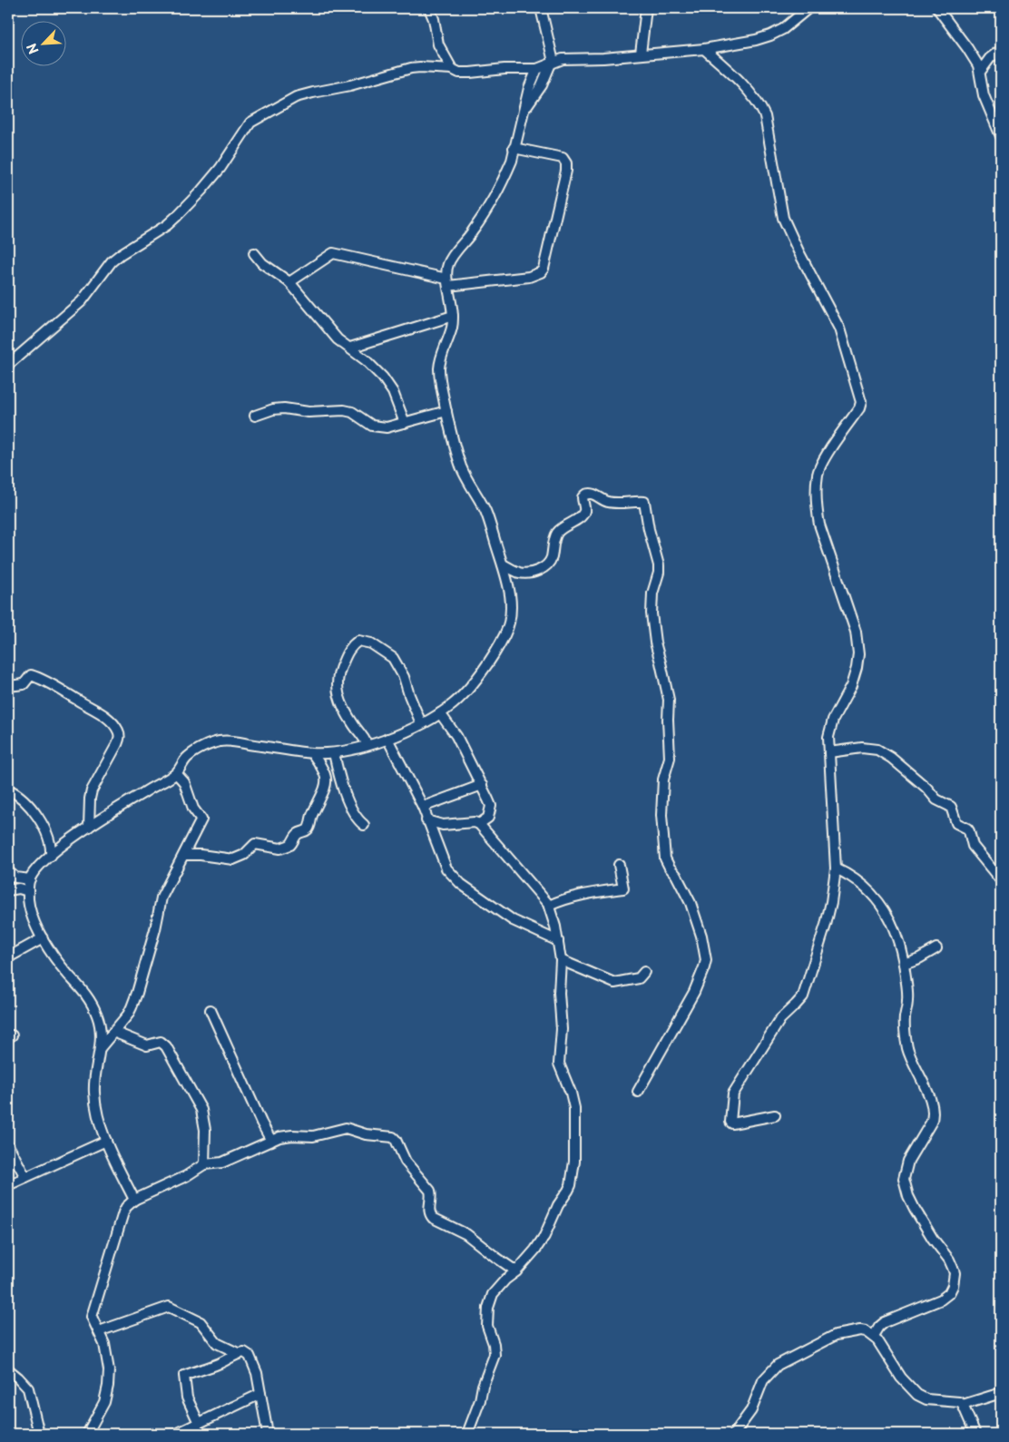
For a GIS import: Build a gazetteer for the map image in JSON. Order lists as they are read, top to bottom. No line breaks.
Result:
{"north":"bottom left"}
